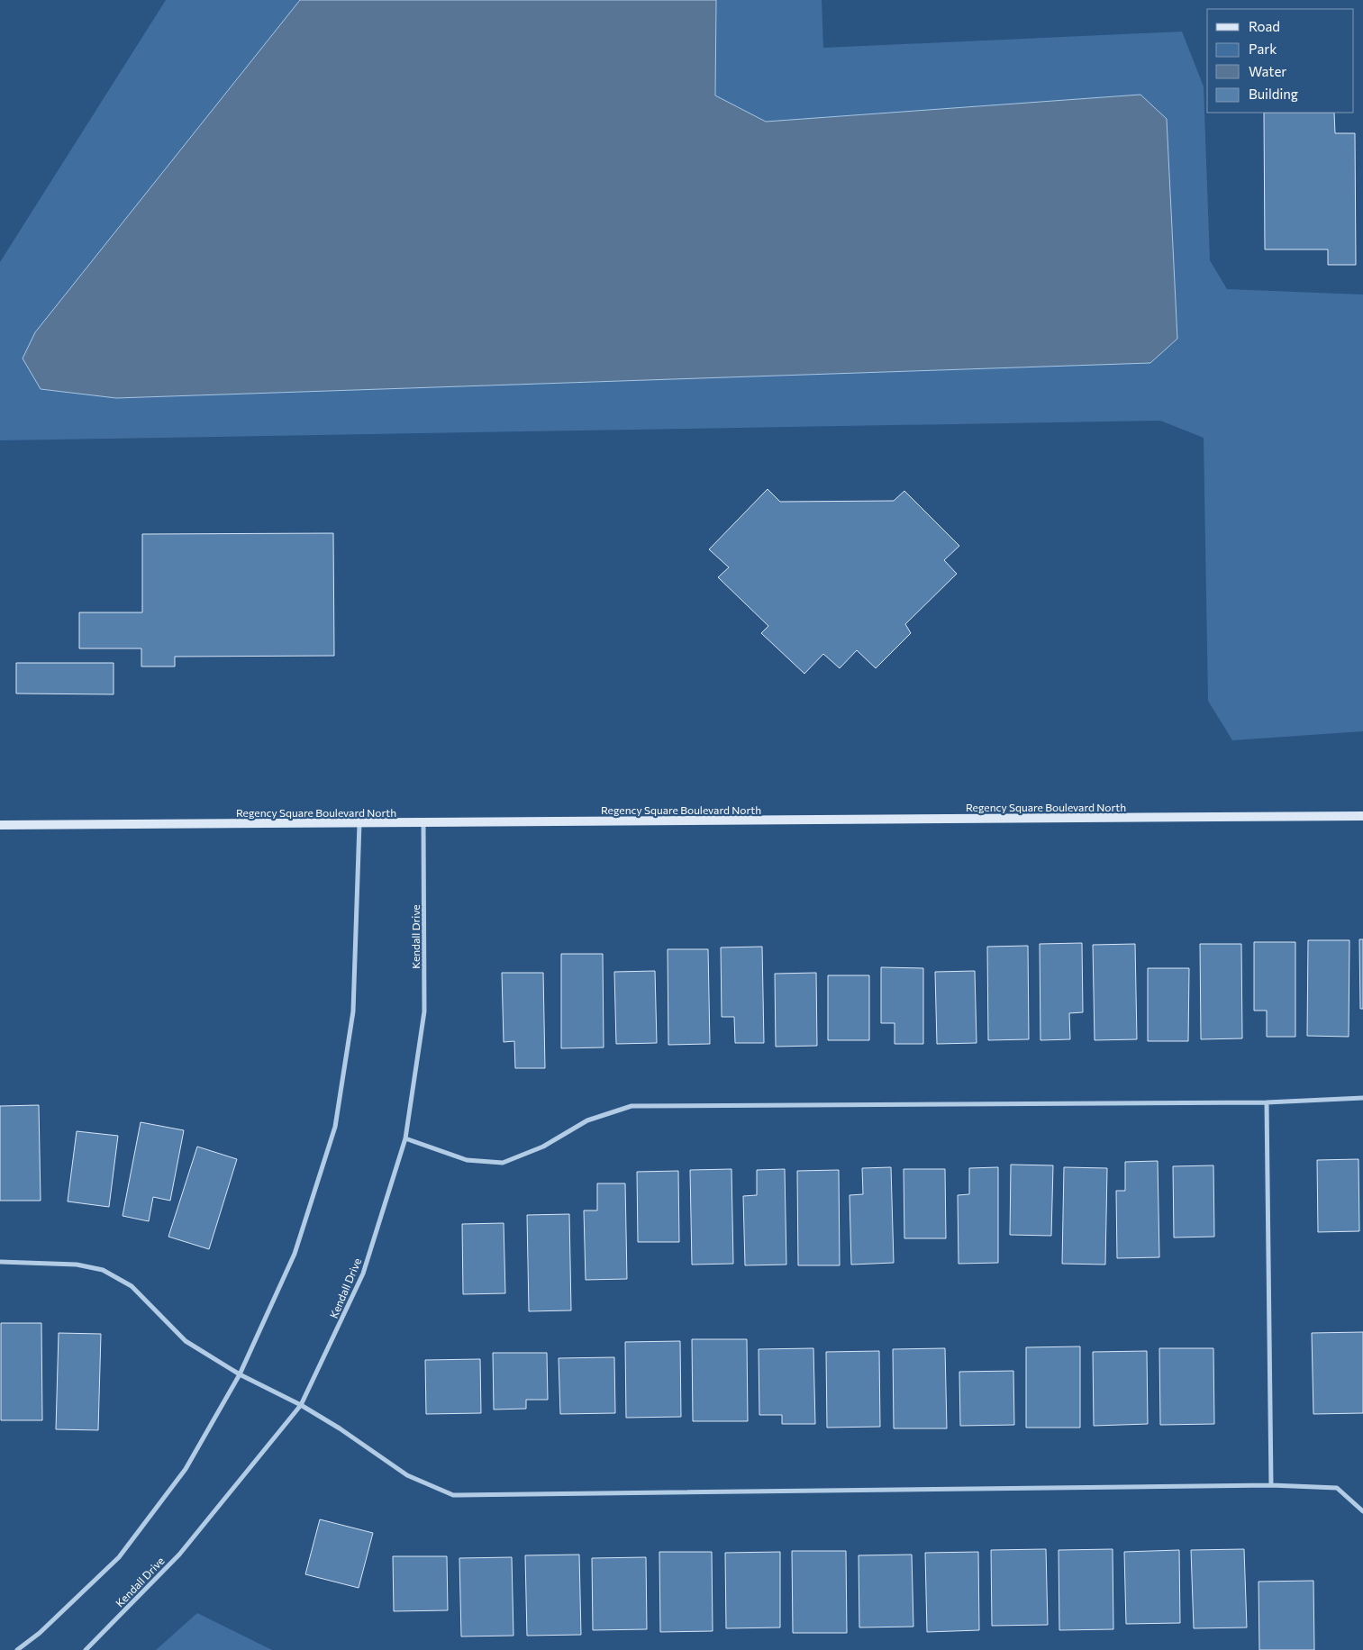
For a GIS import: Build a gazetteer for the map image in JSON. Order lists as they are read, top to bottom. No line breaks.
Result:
{"streets":{"street":["Regency Square Boulevard North","Kendall Drive"]},"crossings":[["Regency Square Boulevard North","Kendall Drive"]],"legend":["Road","Park","Water","Building"]}
